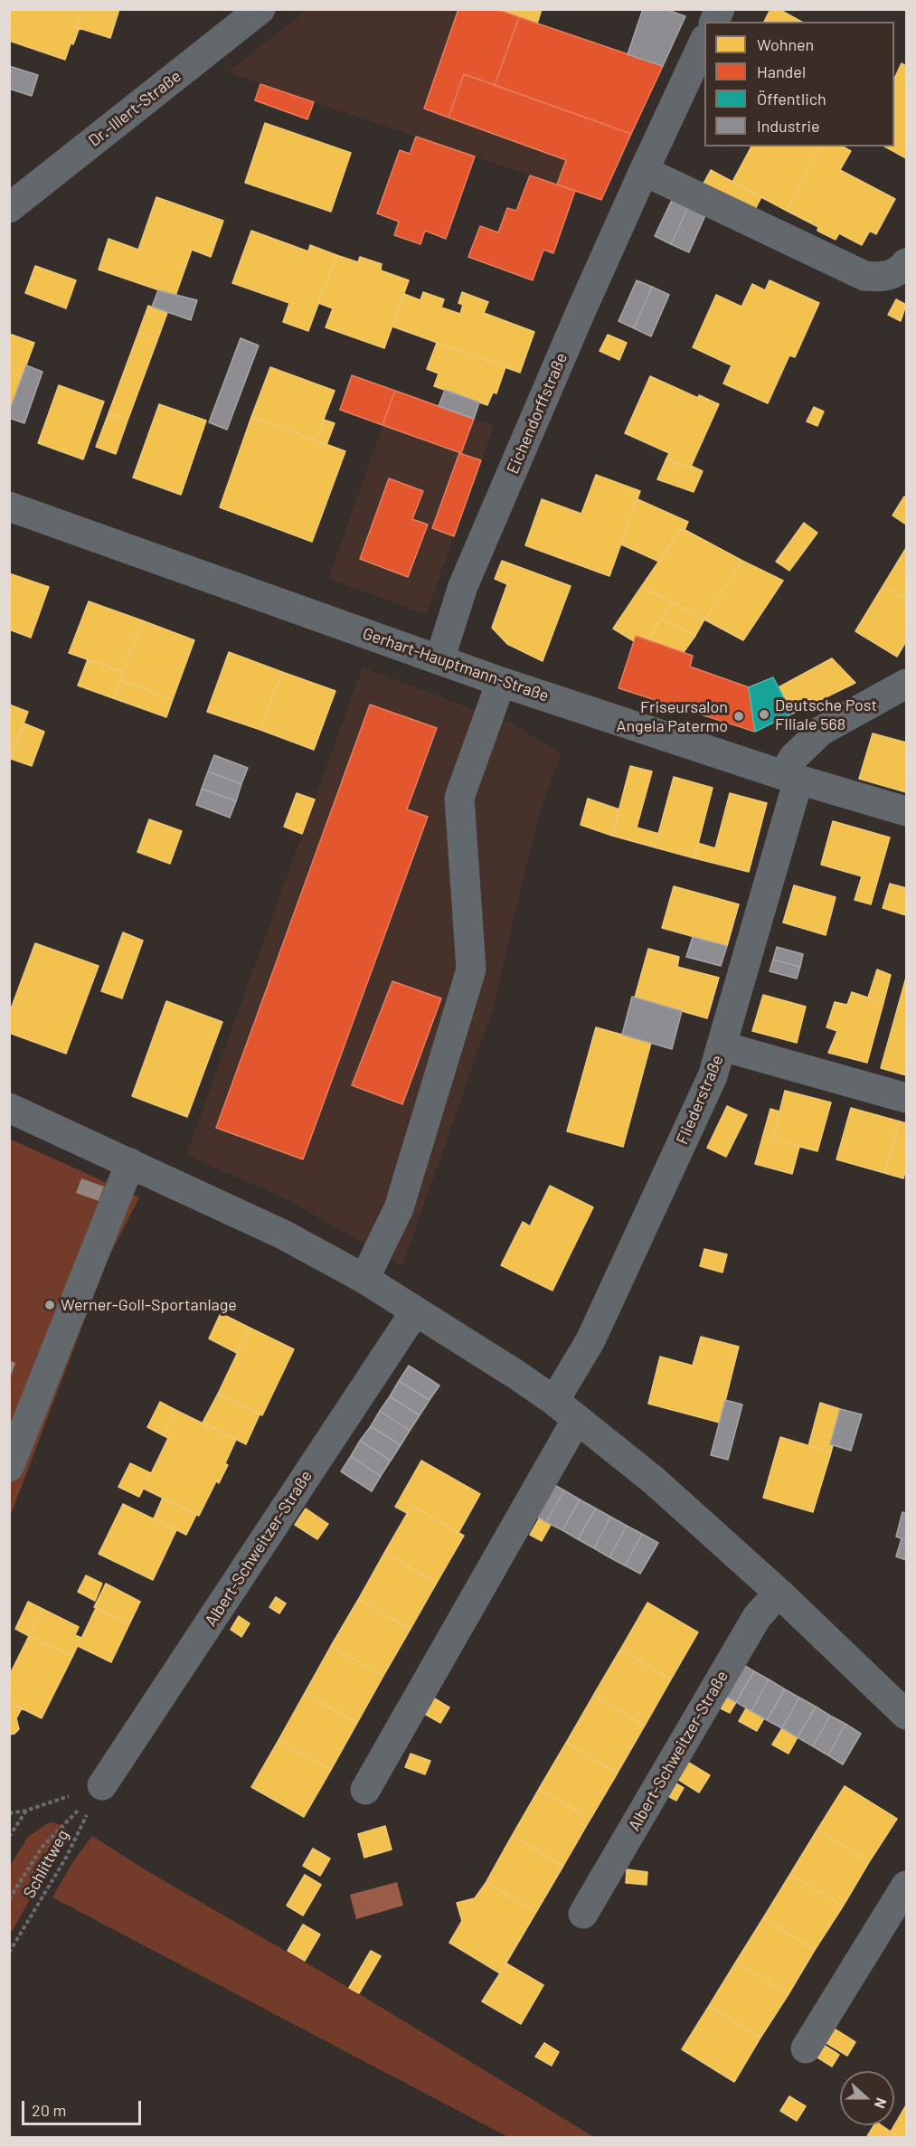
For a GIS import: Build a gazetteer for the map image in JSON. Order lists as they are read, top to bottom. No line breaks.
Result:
{"streets":{"street":["Dr.-Illert-Straße","Eichendorffstraße","Gerhart-Hauptmann-Straße","Fliederstraße","Albert-Schweitzer-Straße"],"path":["Schlittweg"]},"crossings":[["Eichendorffstraße","Gerhart-Hauptmann-Straße"],["Gerhart-Hauptmann-Straße","Fliederstraße"],["Albert-Schweitzer-Straße","Schlittweg"]],"places":["Deutsche Post FIliale 568","Friseursalon Angela Patermo","Werner-Goll-Sportanlage"],"legend":["Wohnen","Handel","Öffentlich","Industrie"],"scale_bar":"20 m","north":"right"}
